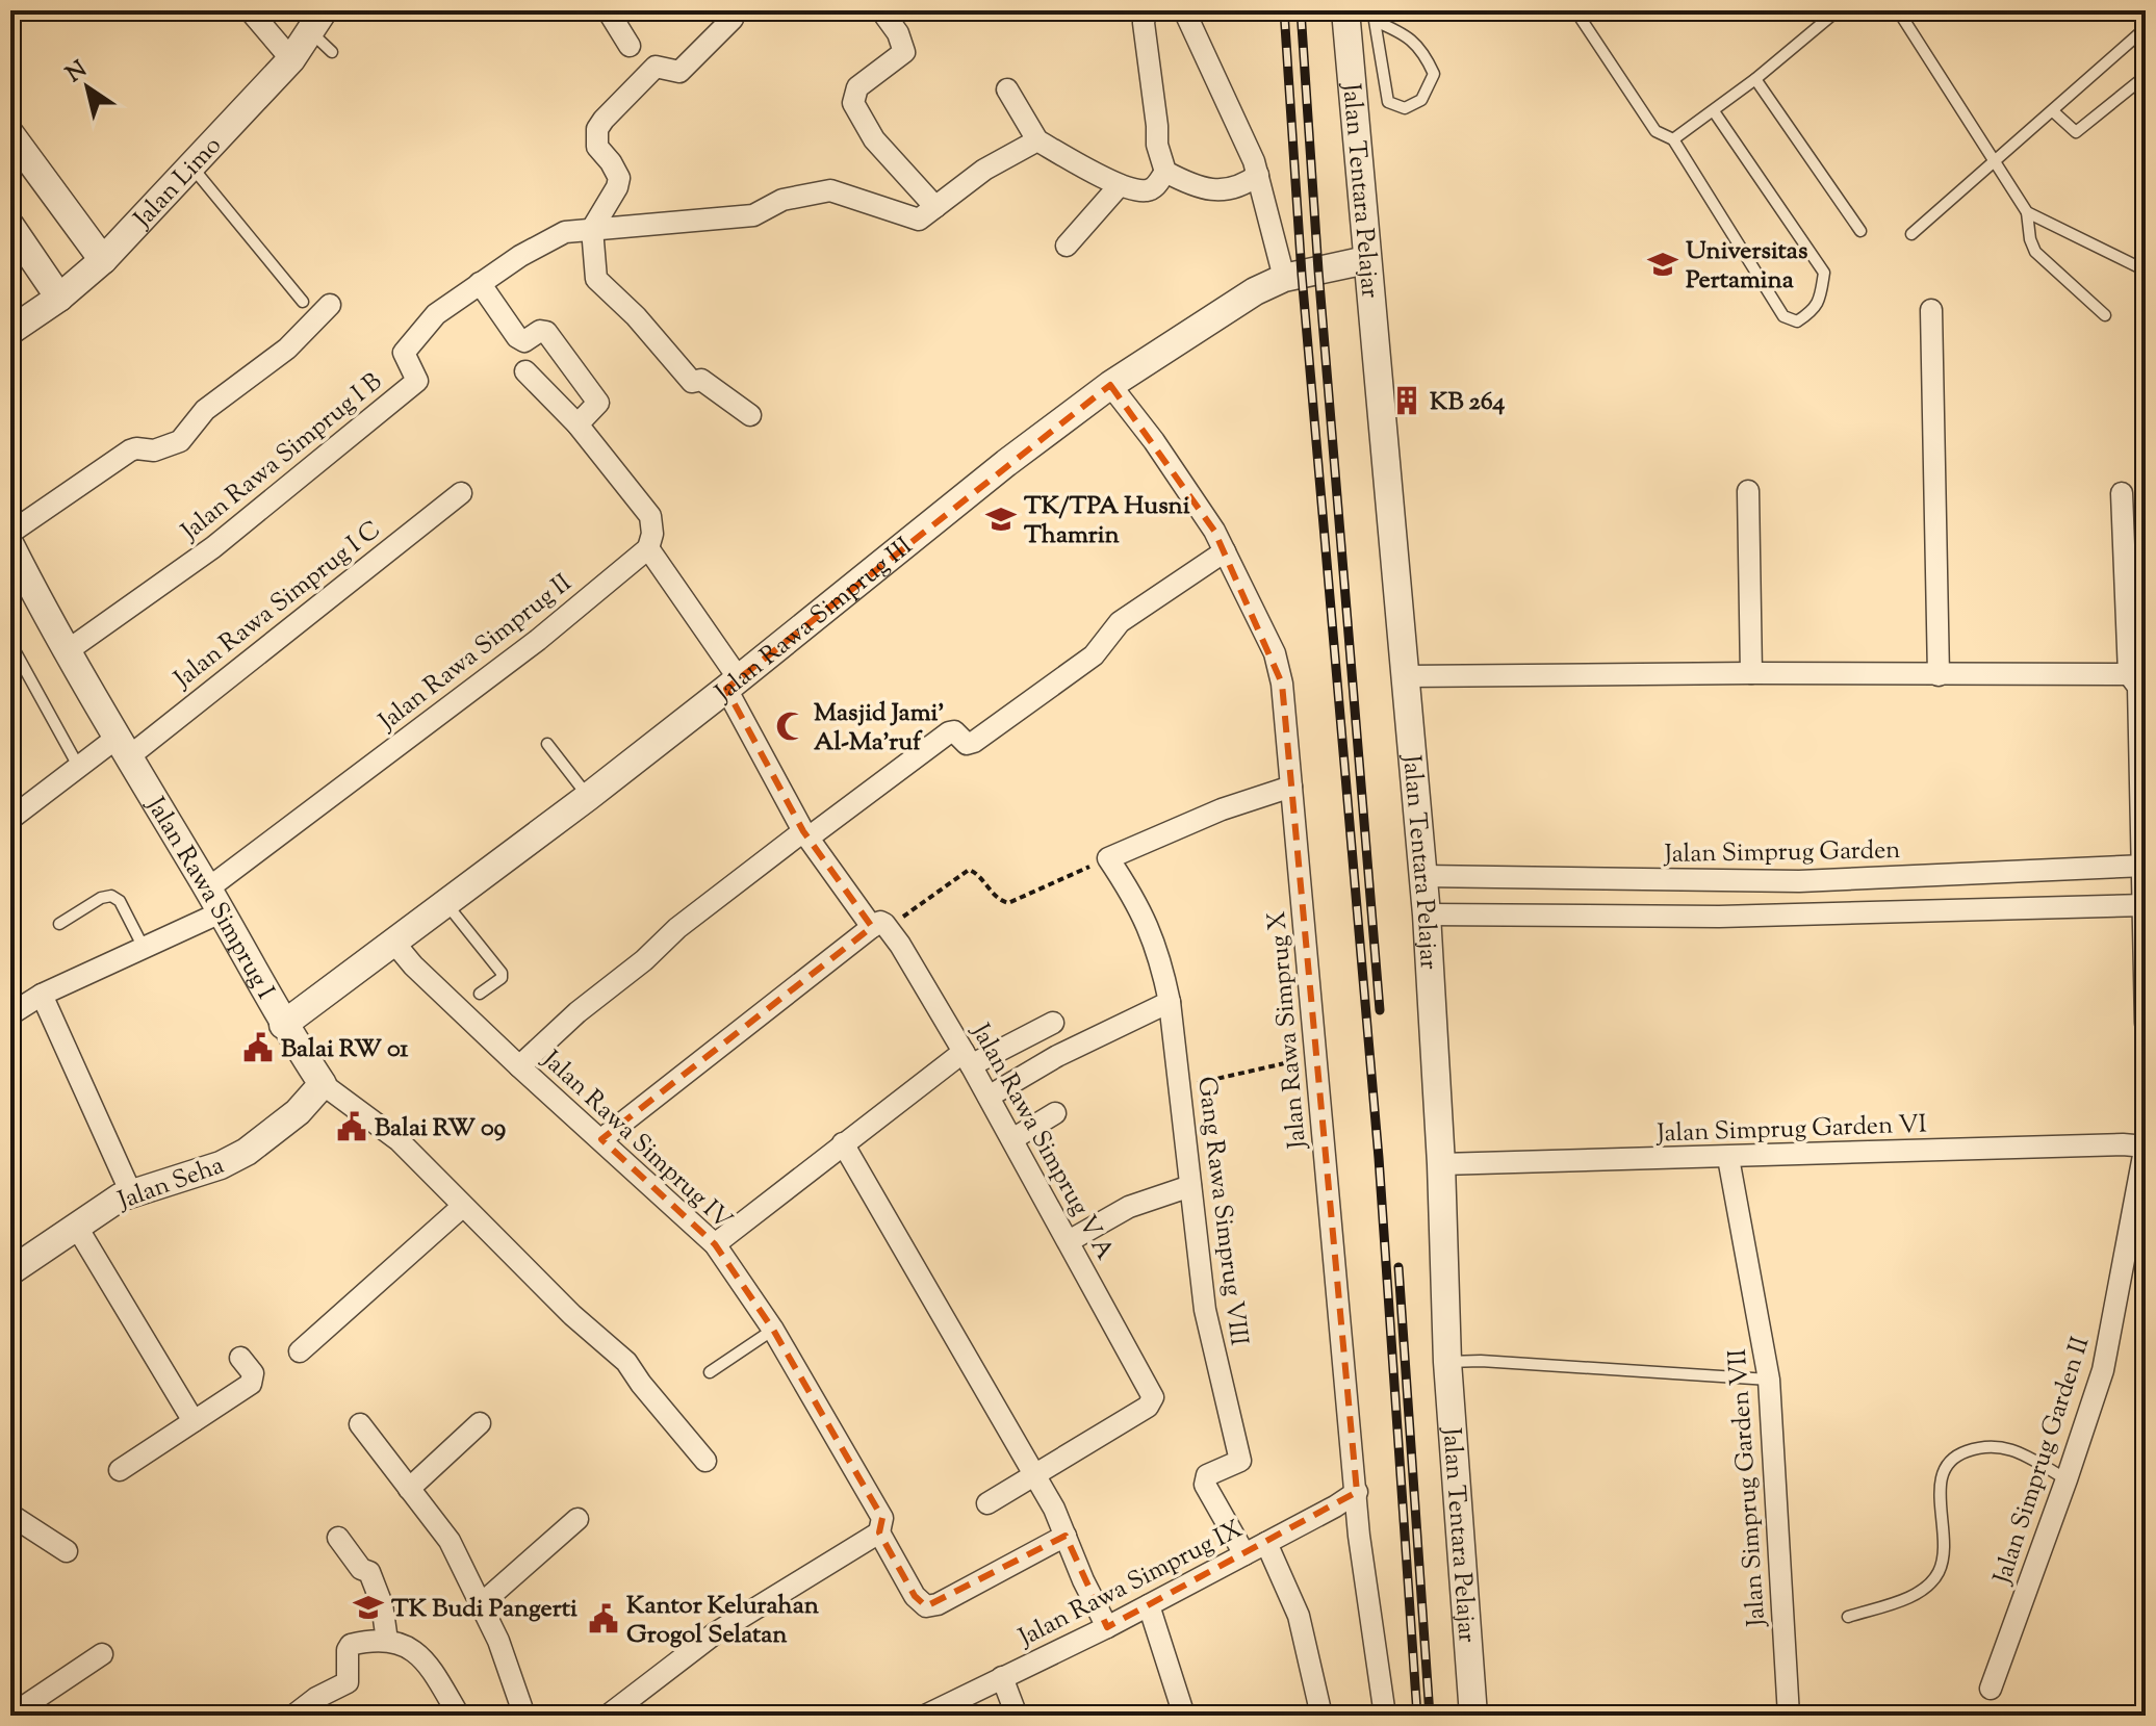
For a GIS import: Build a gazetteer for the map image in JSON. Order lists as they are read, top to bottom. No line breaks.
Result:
{"streets":{"street":["Jalan Limo","Jalan Tentara Pelajar","Jalan Rawa Simprug I B","Jalan Rawa Simprug I C","Jalan Rawa Simprug III","Jalan Rawa Simprug II","Jalan Simprug Garden","Jalan Rawa Simprug I","Jalan Rawa Simprug X","Jalan Simprug Garden VI","Jalan Rawa Simprug IV","Jalan Rawa Simprug V A","Jalan Seha","Gang Rawa Simprug VIII","Jalan Simprug Garden II","Jalan Simprug Garden VII","Jalan Rawa Simprug IX"]},"crossings":[["Jalan Tentara Pelajar","Jalan Rawa Simprug III"],["Jalan Tentara Pelajar","Jalan Simprug Garden"],["Jalan Tentara Pelajar","Jalan Simprug Garden VI"],["Jalan Rawa Simprug I B","Jalan Rawa Simprug I"],["Jalan Rawa Simprug I C","Jalan Rawa Simprug I"],["Jalan Rawa Simprug III","Jalan Rawa Simprug I"],["Jalan Rawa Simprug III","Jalan Rawa Simprug X"],["Jalan Rawa Simprug III","Jalan Rawa Simprug IV"],["Jalan Rawa Simprug III","Jalan Rawa Simprug V A"],["Jalan Rawa Simprug II","Jalan Rawa Simprug I"],["Jalan Rawa Simprug I","Jalan Seha"],["Jalan Rawa Simprug X","Jalan Rawa Simprug IX"],["Jalan Simprug Garden VI","Jalan Simprug Garden II"],["Jalan Simprug Garden VI","Jalan Simprug Garden VII"],["Gang Rawa Simprug VIII","Jalan Rawa Simprug IX"]],"places":{"school or university":["Universitas Pertamina","TK/TPA Husni Thamrin","TK Budi Pangerti"],"building":["KB 264"],"mosque":["Masjid Jami' Al-Ma'ruf"],"public building":["Balai RW 01","Balai RW 09","Kantor Kelurahan Grogol Selatan"]},"north":"top left"}
